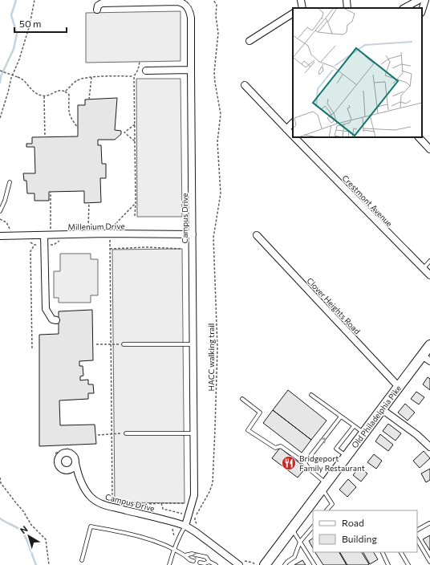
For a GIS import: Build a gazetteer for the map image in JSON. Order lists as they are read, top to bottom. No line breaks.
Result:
{"streets":{"main road":["Old Philadelphia Pike"],"street":["Crestmont Avenue","Campus Drive","Millenium Drive","Clover Heights Road"],"path":["HACC walking trail"]},"crossings":[["Campus Drive","Millenium Drive"],["Clover Heights Road","Old Philadelphia Pike"]],"places":{"restaurant":["Bridgeport Family Restaurant"]},"legend":["Road","Building"],"scale_bar":"50 m","north":"top left"}
